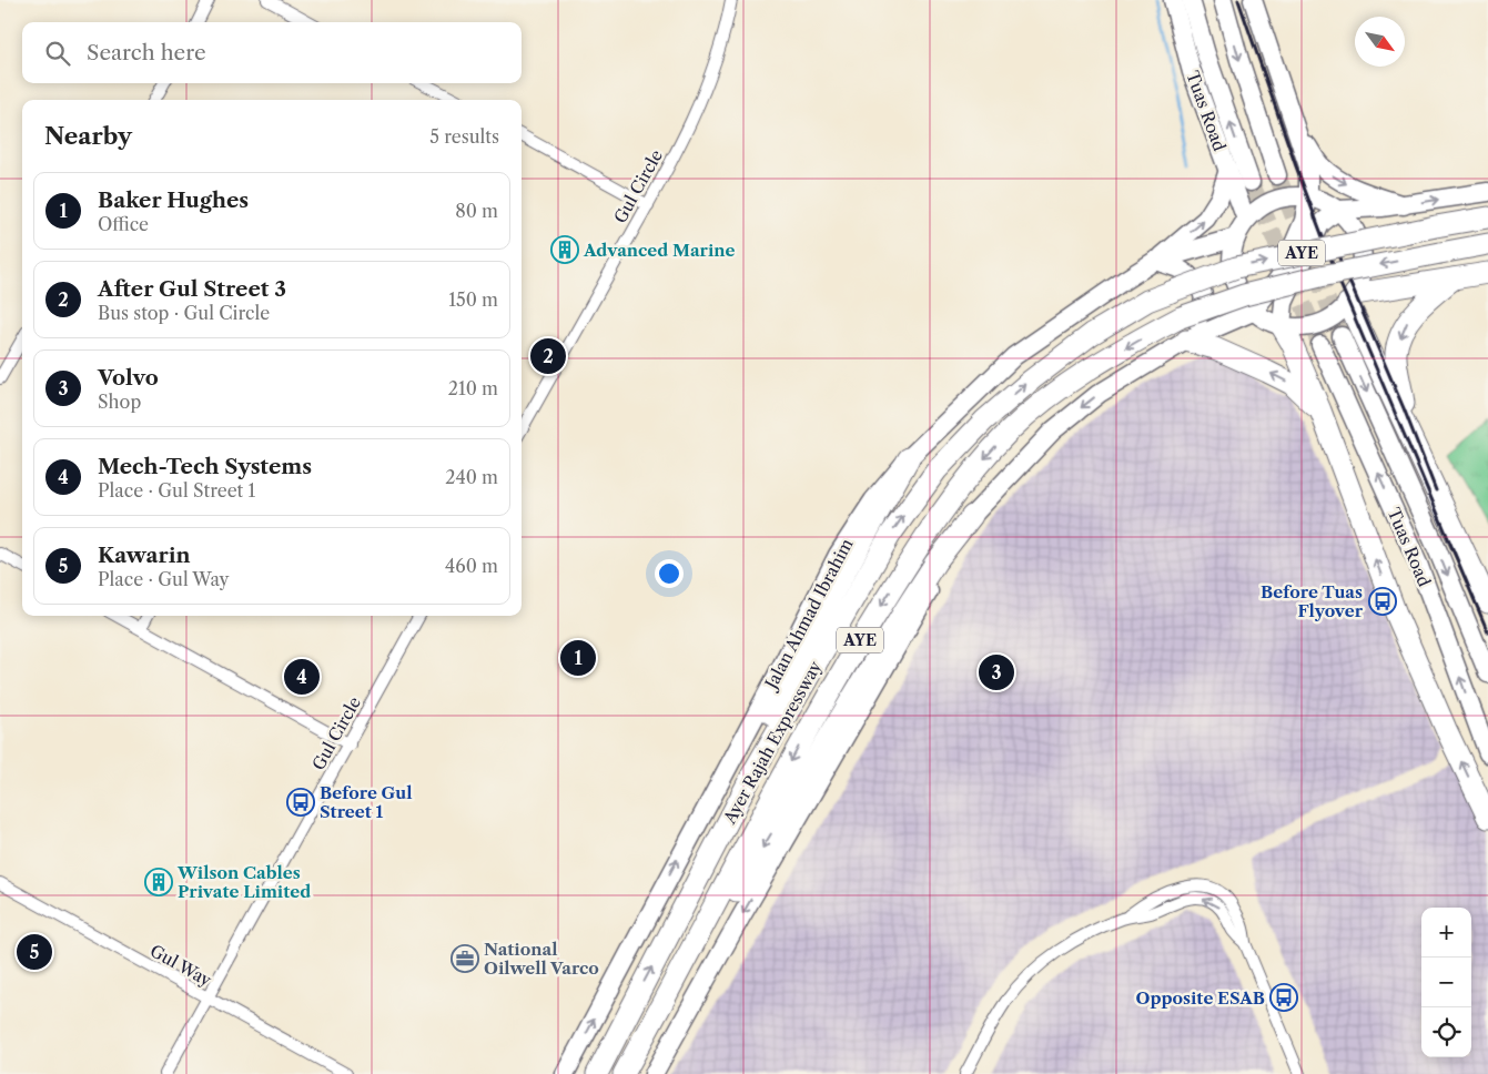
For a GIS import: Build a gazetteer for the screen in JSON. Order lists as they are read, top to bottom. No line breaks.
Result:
{"streets":{"highway":["AYE","Ayer Rajah Expressway"],"main road":["Tuas Road","Jalan Ahmad Ibrahim"],"street":["Gul Circle","Gul Way"]},"crossings":[["Gul Circle","Gul Way"]],"places":{"building":["Advanced Marine","Wilson Cables Private Limited"],"bus stop":["Before Tuas Flyover","Before Gul Street 1","Opposite ESAB"],"office":["National Oilwell Varco"]},"north":"bottom right","page":{"search":"Search here","heading":["Nearby","5 results"],"list":[{"mark":"1","name":"Baker Hughes","note":"Office","value":"80 m"},{"mark":"2","name":"After Gul Street 3","note":"Bus stop · Gul Circle","value":"150 m"},{"mark":"3","name":"Volvo","note":"Shop","value":"210 m"},{"mark":"4","name":"Mech-Tech Systems","note":"Place · Gul Street 1","value":"240 m"},{"mark":"5","name":"Kawarin","note":"Place · Gul Way","value":"460 m"}],"pins":["2","1","3","4","5"],"map_buttons":["+","−"]}}
